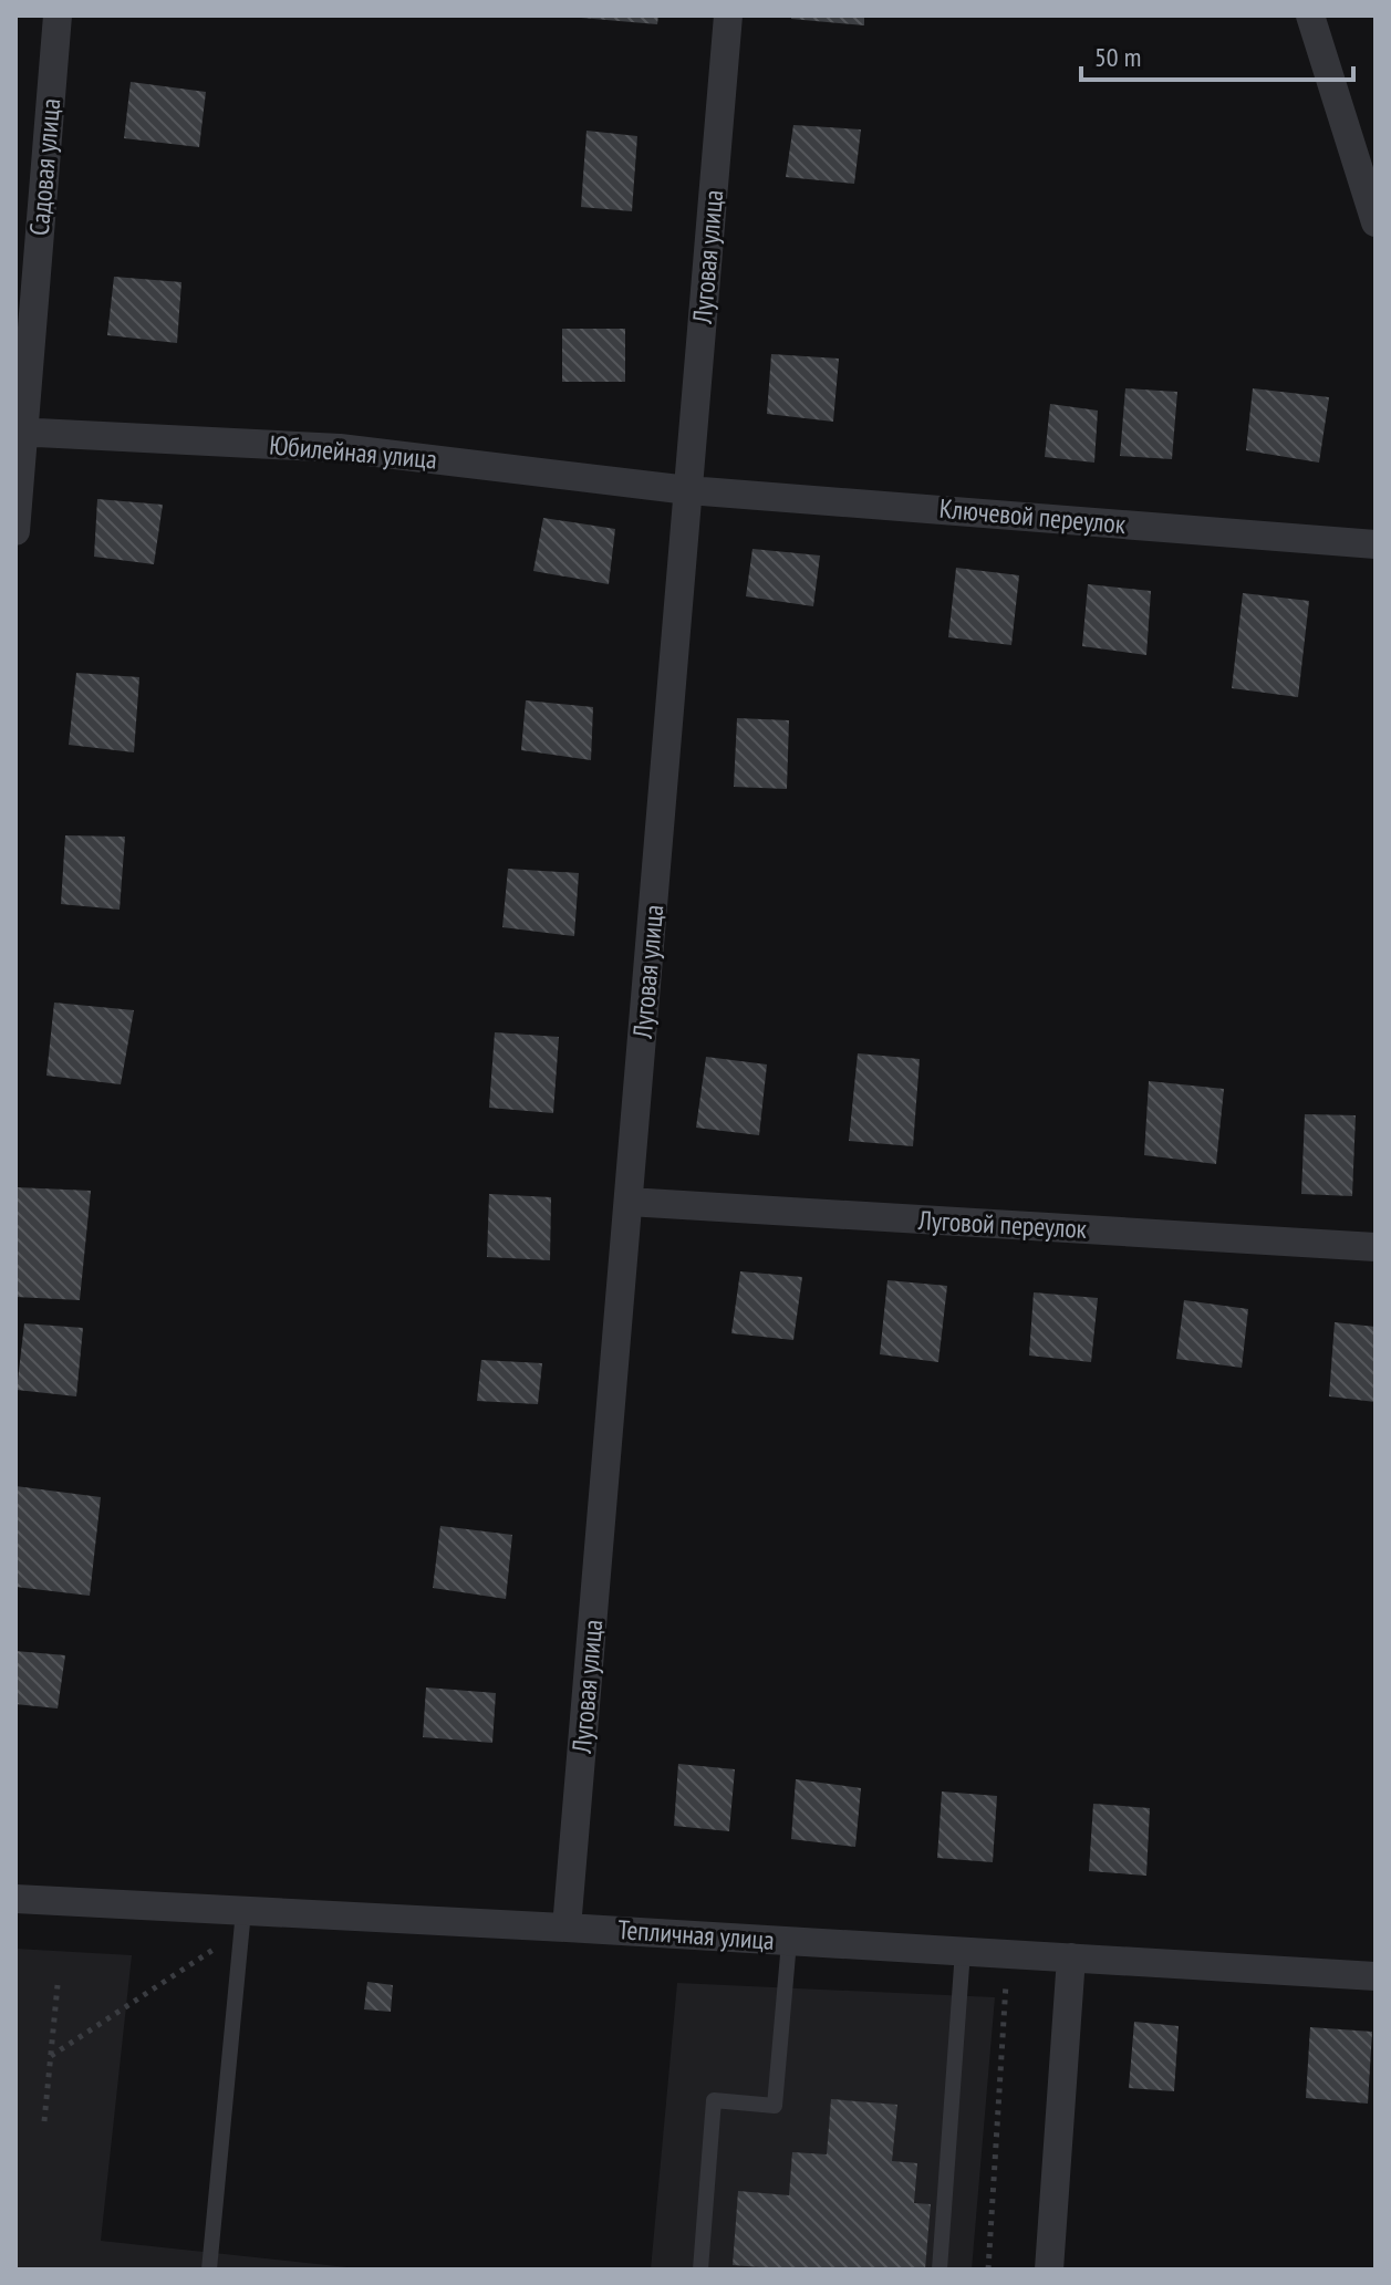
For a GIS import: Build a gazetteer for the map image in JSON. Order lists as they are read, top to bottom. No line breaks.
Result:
{"streets":{"street":["Садовая улица","Луговая улица","Юбилейная улица","Ключевой переулок","Луговой переулок","Тепличная улица"]},"crossings":[["Садовая улица","Юбилейная улица"],["Луговая улица","Юбилейная улица"],["Луговая улица","Ключевой переулок"],["Луговая улица","Луговой переулок"],["Луговая улица","Тепличная улица"],["Юбилейная улица","Ключевой переулок"]],"scale_bar":"50 m"}
